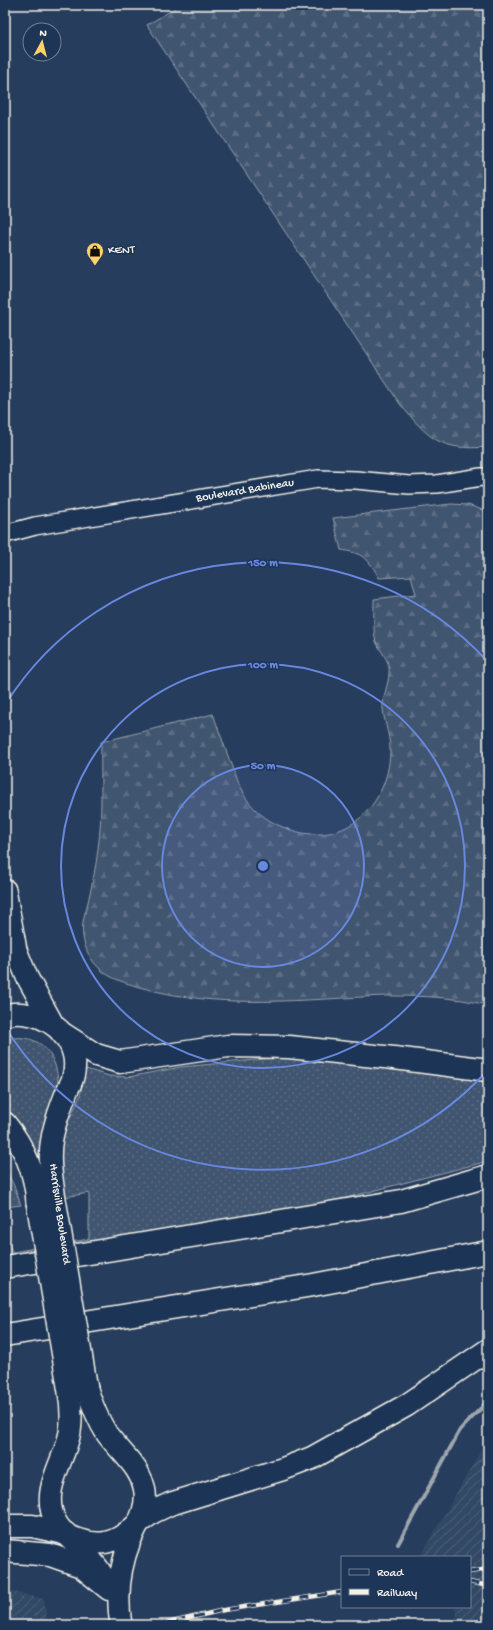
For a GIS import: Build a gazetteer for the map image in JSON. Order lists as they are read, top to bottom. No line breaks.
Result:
{"streets":{"main road":["Harrisville Boulevard"],"street":["Boulevard Babineau"]},"places":{"shop":["KENT"]},"legend":["Road","Railway"],"north":"top","rings":["150 m","100 m","50 m"]}
